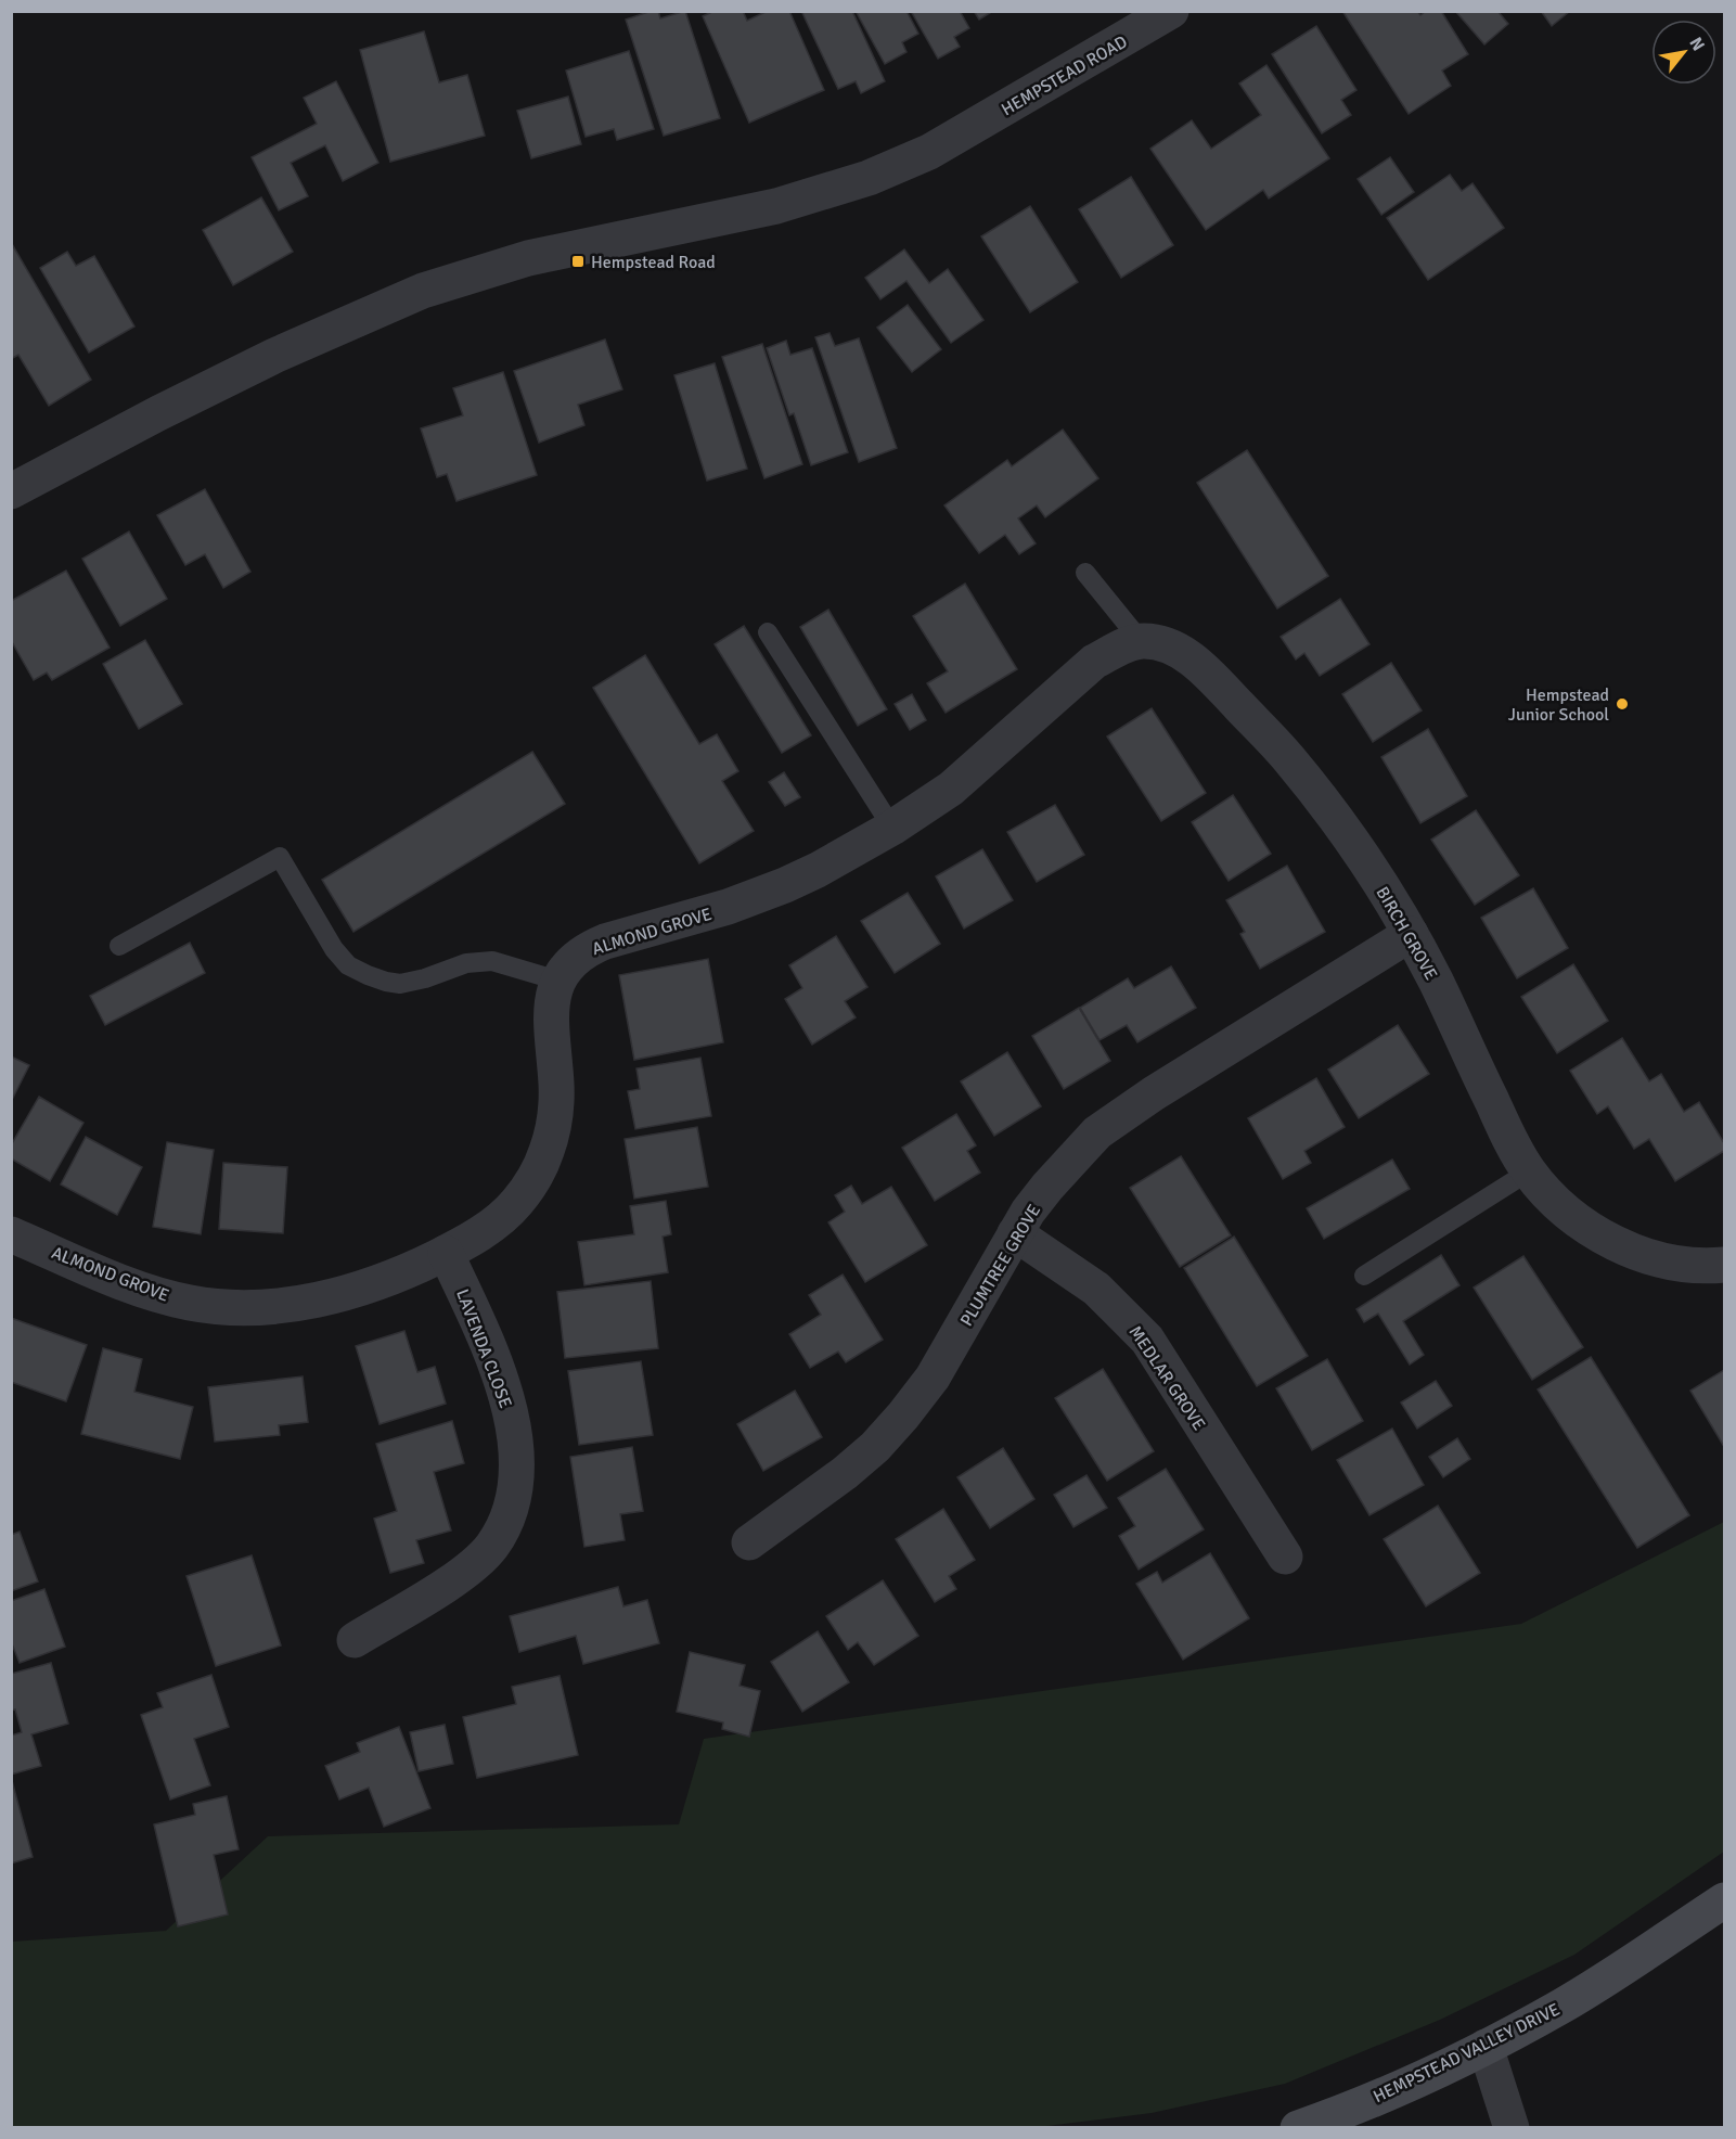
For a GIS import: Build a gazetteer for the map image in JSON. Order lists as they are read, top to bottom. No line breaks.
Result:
{"streets":{"street":["HEMPSTEAD ROAD","ALMOND GROVE","BIRCH GROVE","PLUMTREE GROVE","LAVENDA CLOSE","MEDLAR GROVE","HEMPSTEAD VALLEY DRIVE"]},"crossings":[["ALMOND GROVE","BIRCH GROVE"],["ALMOND GROVE","LAVENDA CLOSE"],["BIRCH GROVE","PLUMTREE GROVE"],["PLUMTREE GROVE","MEDLAR GROVE"]],"places":{"transit":["Hempstead Road"],"other":["Hempstead Junior School"]},"north":"top right"}
